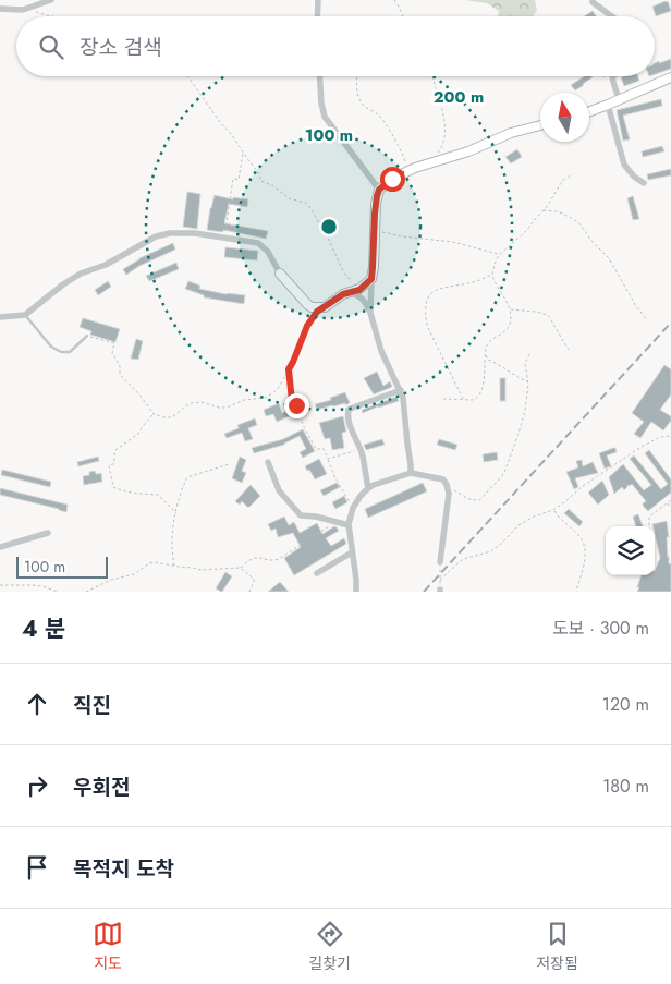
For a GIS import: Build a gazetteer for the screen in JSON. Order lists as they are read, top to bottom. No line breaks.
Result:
{"scale_bar":"100 m","north":"top","page":{"search":"장소 검색","scale":"100 m","heading":["4 분","도보 · 300 m"],"list":[["직진","120 m"],["우회전","180 m"],"목적지 도착"],"nav":["지도","길찾기","저장됨"]},"rings":["200 m","100 m"]}
